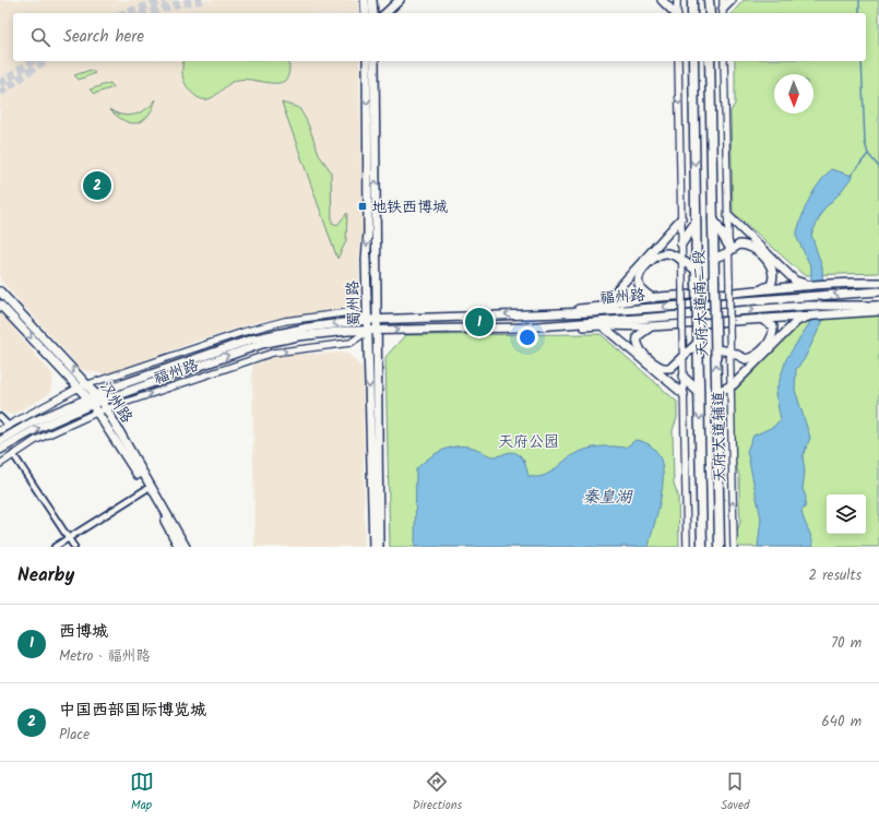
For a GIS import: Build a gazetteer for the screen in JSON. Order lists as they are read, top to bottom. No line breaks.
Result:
{"streets":{"highway":["天府大道南二段"],"main road":["福州路","蜀州路","汉州路"],"street":["天府大道辅道"]},"crossings":[["福州路","蜀州路"],["福州路","汉州路"]],"water":["秦皇湖"],"parks":["天府公园"],"places":{"transit":["地铁西博城"]},"north":"bottom","page":{"search":"Search here","pins":["2","1"],"heading":["Nearby","2 results"],"list":[{"mark":"1","name":"西博城","note":"Metro · 福州路","value":"70 m"},{"mark":"2","name":"中国西部国际博览城","note":"Place","value":"640 m"}],"nav":["Map","Directions","Saved"]}}
